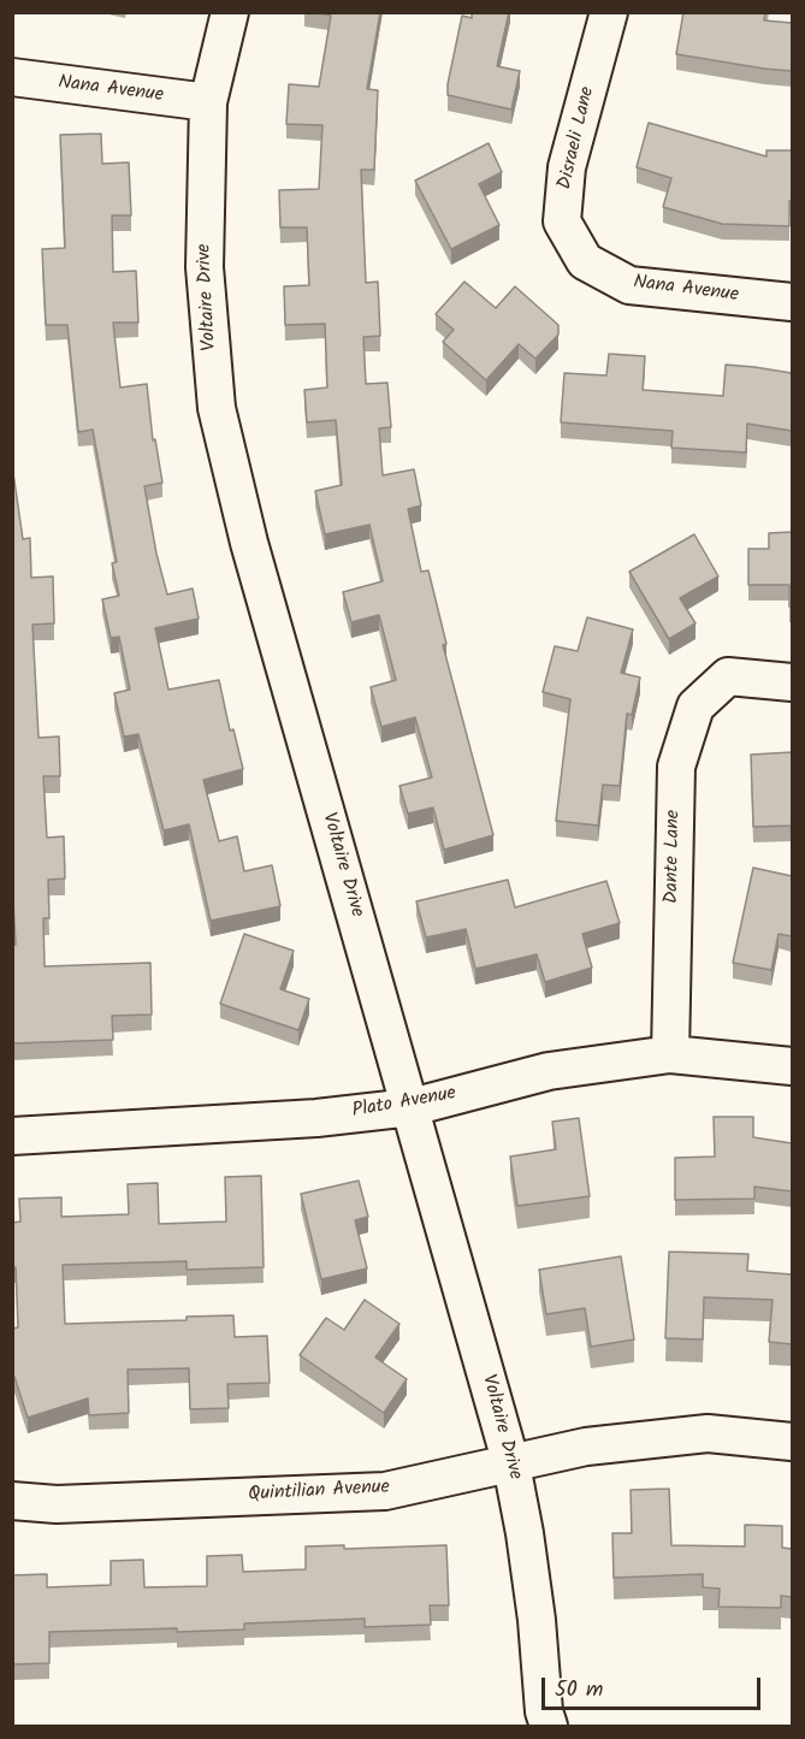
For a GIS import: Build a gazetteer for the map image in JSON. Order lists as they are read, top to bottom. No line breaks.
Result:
{"streets":{"street":["Nana Avenue","Disraeli Lane","Voltaire Drive","Dante Lane","Plato Avenue","Quintilian Avenue"]},"crossings":[["Nana Avenue","Disraeli Lane"],["Nana Avenue","Voltaire Drive"],["Voltaire Drive","Plato Avenue"],["Voltaire Drive","Quintilian Avenue"],["Dante Lane","Plato Avenue"]],"scale_bar":"50 m"}
